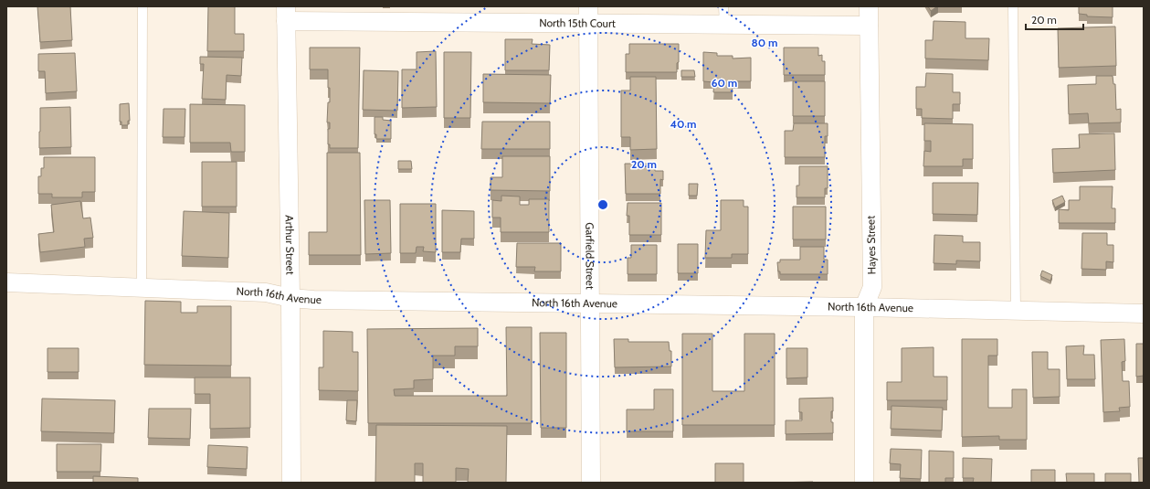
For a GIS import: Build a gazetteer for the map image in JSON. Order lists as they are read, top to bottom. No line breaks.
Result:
{"streets":{"street":["North 15th Court","Arthur Street","Hayes Street","Garfield Street","North 16th Avenue"]},"crossings":[["North 15th Court","Arthur Street"],["North 15th Court","Hayes Street"],["North 15th Court","Garfield Street"],["Arthur Street","North 16th Avenue"],["Hayes Street","North 16th Avenue"],["Garfield Street","North 16th Avenue"]],"scale_bar":"20 m","rings":["80 m","60 m","40 m","20 m"]}
